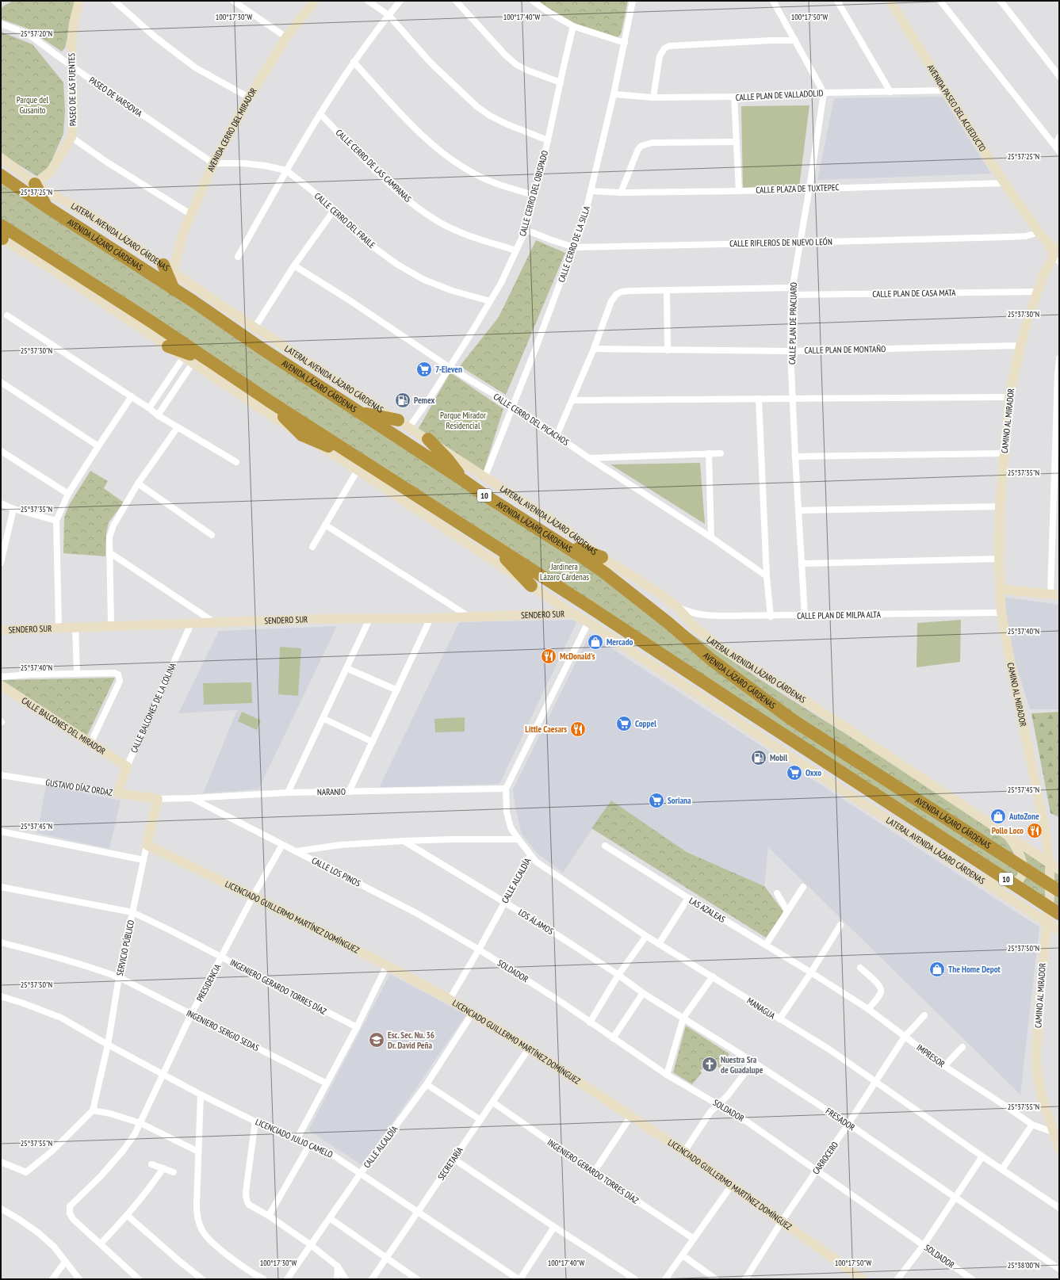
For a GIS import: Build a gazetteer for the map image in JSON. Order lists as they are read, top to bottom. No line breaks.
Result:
{"streets":{"highway":["AVENIDA LÁZARO CÁRDENAS","10"],"main road":["PASEO DE LAS FUENTES","AVENIDA PASEO DEL ACUEDUCTO","AVENIDA CERRO DEL MIRADOR","LATERAL AVENIDA LÁZARO CÁRDENAS","CAMINO AL MIRADOR","SENDERO SUR","CALLE BALCONES DE LA COLINA","CALLE BALCONES DEL MIRADOR","GUSTAVO DÍAZ ORDAZ","LICENCIADO GUILLERMO MARTÍNEZ DOMÍNGUEZ","SERVICIO PÚBLICO"],"street":["CALLE PLAN DE VALLADOLID","PASEO DE VARSOVIA","CALLE CERRO DE LAS CAMPANAS","CALLE PLAZA DE TUXTEPEC","CALLE CERRO DEL OBISPADO","CALLE CERRO DEL FRAILE","CALLE RIFLEROS DE NUEVO LEÓN","CALLE CERRO DE LA SILLA","CALLE PLAN DE CASA MATA","CALLE PLAN DE PRACUARO","CALLE PLAN DE MONTAÑO","CALLE CERRO DEL PICACHOS","CALLE PLAN DE MILPA ALTA","NARANJO","CALLE LOS PINOS","CALLE ALCALDÍA","LAS AZALEAS","LOS ÁLAMOS","SOLDADOR","PRESIDENCIA","INGENIERO GERARDO TORRES DÍAZ","MANAGUA","INGENIERO SERGIO SEDAS","IMPRESOR","FRESADOR","LICENCIADO JULIO CAMELO","CARROCERO","SECRETARÍA"]},"crossings":[["PASEO DE LAS FUENTES","PASEO DE VARSOVIA"],["PASEO DE LAS FUENTES","LATERAL AVENIDA LÁZARO CÁRDENAS"],["CALLE PLAN DE VALLADOLID","AVENIDA PASEO DEL ACUEDUCTO"],["CALLE PLAN DE VALLADOLID","CALLE CERRO DE LA SILLA"],["CALLE PLAN DE VALLADOLID","CALLE PLAN DE PRACUARO"],["PASEO DE VARSOVIA","AVENIDA CERRO DEL MIRADOR"],["PASEO DE VARSOVIA","CALLE CERRO DEL FRAILE"],["AVENIDA PASEO DEL ACUEDUCTO","CALLE PLAZA DE TUXTEPEC"],["AVENIDA PASEO DEL ACUEDUCTO","CALLE RIFLEROS DE NUEVO LEÓN"],["AVENIDA PASEO DEL ACUEDUCTO","CAMINO AL MIRADOR"],["AVENIDA CERRO DEL MIRADOR","CALLE CERRO DEL FRAILE"],["AVENIDA CERRO DEL MIRADOR","LATERAL AVENIDA LÁZARO CÁRDENAS"],["CALLE CERRO DE LAS CAMPANAS","CALLE CERRO DEL OBISPADO"],["CALLE PLAZA DE TUXTEPEC","CALLE CERRO DE LA SILLA"],["CALLE PLAZA DE TUXTEPEC","CALLE PLAN DE PRACUARO"],["CALLE CERRO DEL OBISPADO","CALLE CERRO DEL FRAILE"],["CALLE CERRO DEL OBISPADO","LATERAL AVENIDA LÁZARO CÁRDENAS"],["CALLE CERRO DEL OBISPADO","CALLE RIFLEROS DE NUEVO LEÓN"],["CALLE CERRO DEL OBISPADO","CALLE CERRO DEL PICACHOS"],["LATERAL AVENIDA LÁZARO CÁRDENAS","CALLE CERRO DE LA SILLA"],["LATERAL AVENIDA LÁZARO CÁRDENAS","CAMINO AL MIRADOR"],["LATERAL AVENIDA LÁZARO CÁRDENAS","10"],["LATERAL AVENIDA LÁZARO CÁRDENAS","SENDERO SUR"],["LATERAL AVENIDA LÁZARO CÁRDENAS","CALLE PLAN DE MILPA ALTA"],["LATERAL AVENIDA LÁZARO CÁRDENAS","CALLE ALCALDÍA"],["CALLE RIFLEROS DE NUEVO LEÓN","CALLE CERRO DE LA SILLA"],["CALLE RIFLEROS DE NUEVO LEÓN","CALLE PLAN DE PRACUARO"],["CALLE CERRO DE LA SILLA","CALLE CERRO DEL PICACHOS"],["CALLE PLAN DE CASA MATA","CALLE PLAN DE PRACUARO"],["CALLE PLAN DE CASA MATA","CALLE PLAN DE MONTAÑO"],["CALLE PLAN DE CASA MATA","CALLE CERRO DEL PICACHOS"],["CALLE PLAN DE CASA MATA","CAMINO AL MIRADOR"],["CALLE PLAN DE PRACUARO","CALLE PLAN DE MONTAÑO"],["CALLE PLAN DE PRACUARO","CALLE PLAN DE MILPA ALTA"],["CALLE PLAN DE MONTAÑO","CAMINO AL MIRADOR"],["CAMINO AL MIRADOR","CALLE PLAN DE MILPA ALTA"],["CAMINO AL MIRADOR","IMPRESOR"],["SENDERO SUR","CALLE BALCONES DE LA COLINA"],["CALLE BALCONES DE LA COLINA","CALLE BALCONES DEL MIRADOR"],["CALLE BALCONES DE LA COLINA","GUSTAVO DÍAZ ORDAZ"],["GUSTAVO DÍAZ ORDAZ","NARANJO"],["GUSTAVO DÍAZ ORDAZ","SERVICIO PÚBLICO"],["NARANJO","CALLE LOS PINOS"],["NARANJO","CALLE ALCALDÍA"],["NARANJO","SERVICIO PÚBLICO"],["CALLE LOS PINOS","CALLE ALCALDÍA"],["CALLE LOS PINOS","SOLDADOR"],["CALLE LOS PINOS","PRESIDENCIA"],["CALLE ALCALDÍA","LICENCIADO GUILLERMO MARTÍNEZ DOMÍNGUEZ"],["CALLE ALCALDÍA","LOS ÁLAMOS"],["CALLE ALCALDÍA","SOLDADOR"],["CALLE ALCALDÍA","MANAGUA"],["CALLE ALCALDÍA","LICENCIADO JULIO CAMELO"],["LAS AZALEAS","IMPRESOR"],["LICENCIADO GUILLERMO MARTÍNEZ DOMÍNGUEZ","SERVICIO PÚBLICO"],["LICENCIADO GUILLERMO MARTÍNEZ DOMÍNGUEZ","PRESIDENCIA"],["LICENCIADO GUILLERMO MARTÍNEZ DOMÍNGUEZ","CARROCERO"],["LICENCIADO GUILLERMO MARTÍNEZ DOMÍNGUEZ","SECRETARÍA"],["LOS ÁLAMOS","FRESADOR"],["SERVICIO PÚBLICO","INGENIERO GERARDO TORRES DÍAZ"],["SERVICIO PÚBLICO","INGENIERO SERGIO SEDAS"],["SERVICIO PÚBLICO","LICENCIADO JULIO CAMELO"],["SOLDADOR","CARROCERO"],["PRESIDENCIA","INGENIERO GERARDO TORRES DÍAZ"],["PRESIDENCIA","INGENIERO SERGIO SEDAS"],["PRESIDENCIA","LICENCIADO JULIO CAMELO"],["INGENIERO GERARDO TORRES DÍAZ","SECRETARÍA"],["MANAGUA","CARROCERO"],["IMPRESOR","CARROCERO"],["FRESADOR","CARROCERO"],["LICENCIADO JULIO CAMELO","SECRETARÍA"]],"parks":["Parque del Gusanito","Parque Mirador Residencial","Jardinera Lázaro Cárdenas"],"places":{"supermarket":["7-Eleven","Coppel","Oxxo","Soriana"],"fuel station":["Pemex","Mobil"],"shop":["Mercado","AutoZone","The Home Depot"],"restaurant":["McDonald's","Little Caesars","Pollo Loco"],"school or university":["Esc. Sec. Nu. 36 Dr. David Peña"],"church":["Nuestra Sra de Guadalupe"]},"coordinates":["100°17'30\"W","100°17'40\"W","100°17'50\"W","25°37'20\"N","25°37'25\"N","25°37'30\"N","25°37'35\"N","25°37'40\"N","25°37'45\"N","25°37'50\"N","25°37'55\"N","25°38'00\"N"]}
